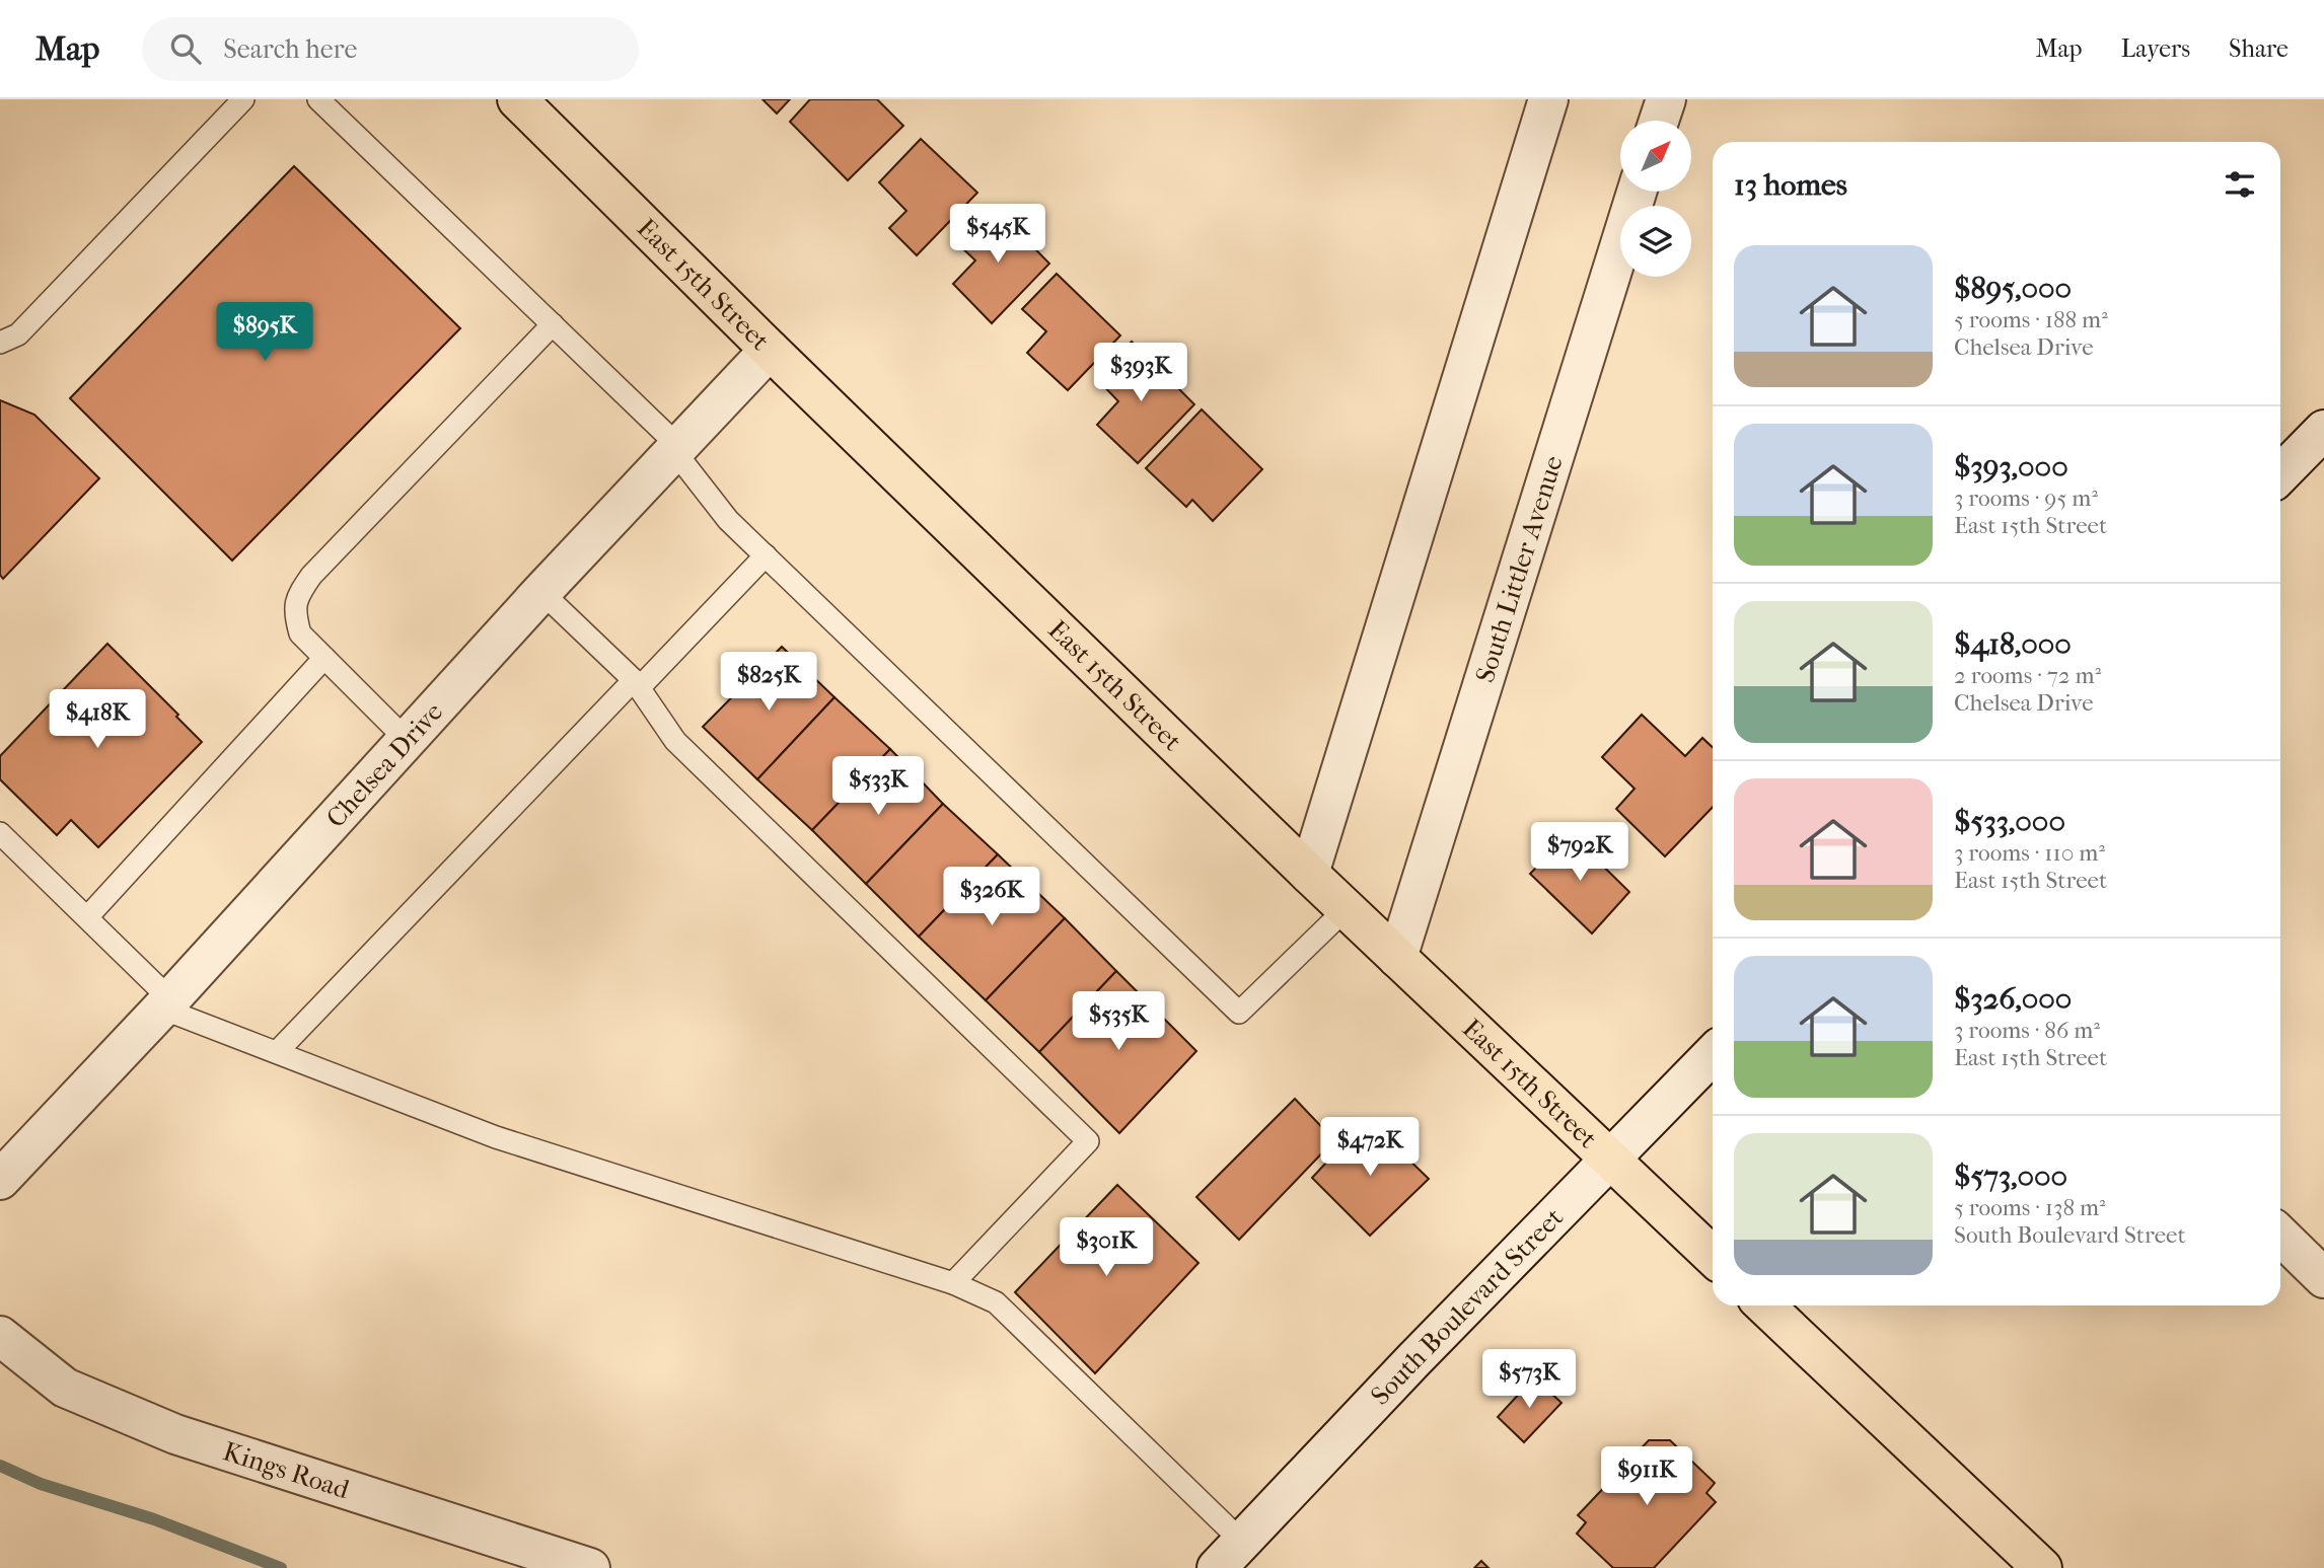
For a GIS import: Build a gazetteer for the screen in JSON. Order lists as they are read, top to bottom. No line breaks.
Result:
{"streets":{"main road":["East 15th Street"],"street":["South Littler Avenue","Chelsea Drive","South Boulevard Street","Kings Road"]},"crossings":[["East 15th Street","South Littler Avenue"],["East 15th Street","Chelsea Drive"],["East 15th Street","South Boulevard Street"]],"north":"top right","page":{"header":"Map","search":"Search here","nav":["Map","Layers","Share"],"heading":"13 homes","price":["$545K","$895K","$393K","$825K","$418K","$533K","$792K","$326K","$535K","$472K","$301K","$573K","$911K"],"list":[{"name":"$895,000","note":"5 rooms · 188 m² · Chelsea Drive"},{"name":"$393,000","note":"3 rooms · 95 m² · East 15th Street"},{"name":"$418,000","note":"2 rooms · 72 m² · Chelsea Drive"},{"name":"$533,000","note":"3 rooms · 110 m² · East 15th Street"},{"name":"$326,000","note":"3 rooms · 86 m² · East 15th Street"},{"name":"$573,000","note":"5 rooms · 138 m² · South Boulevard Street"}]}}
